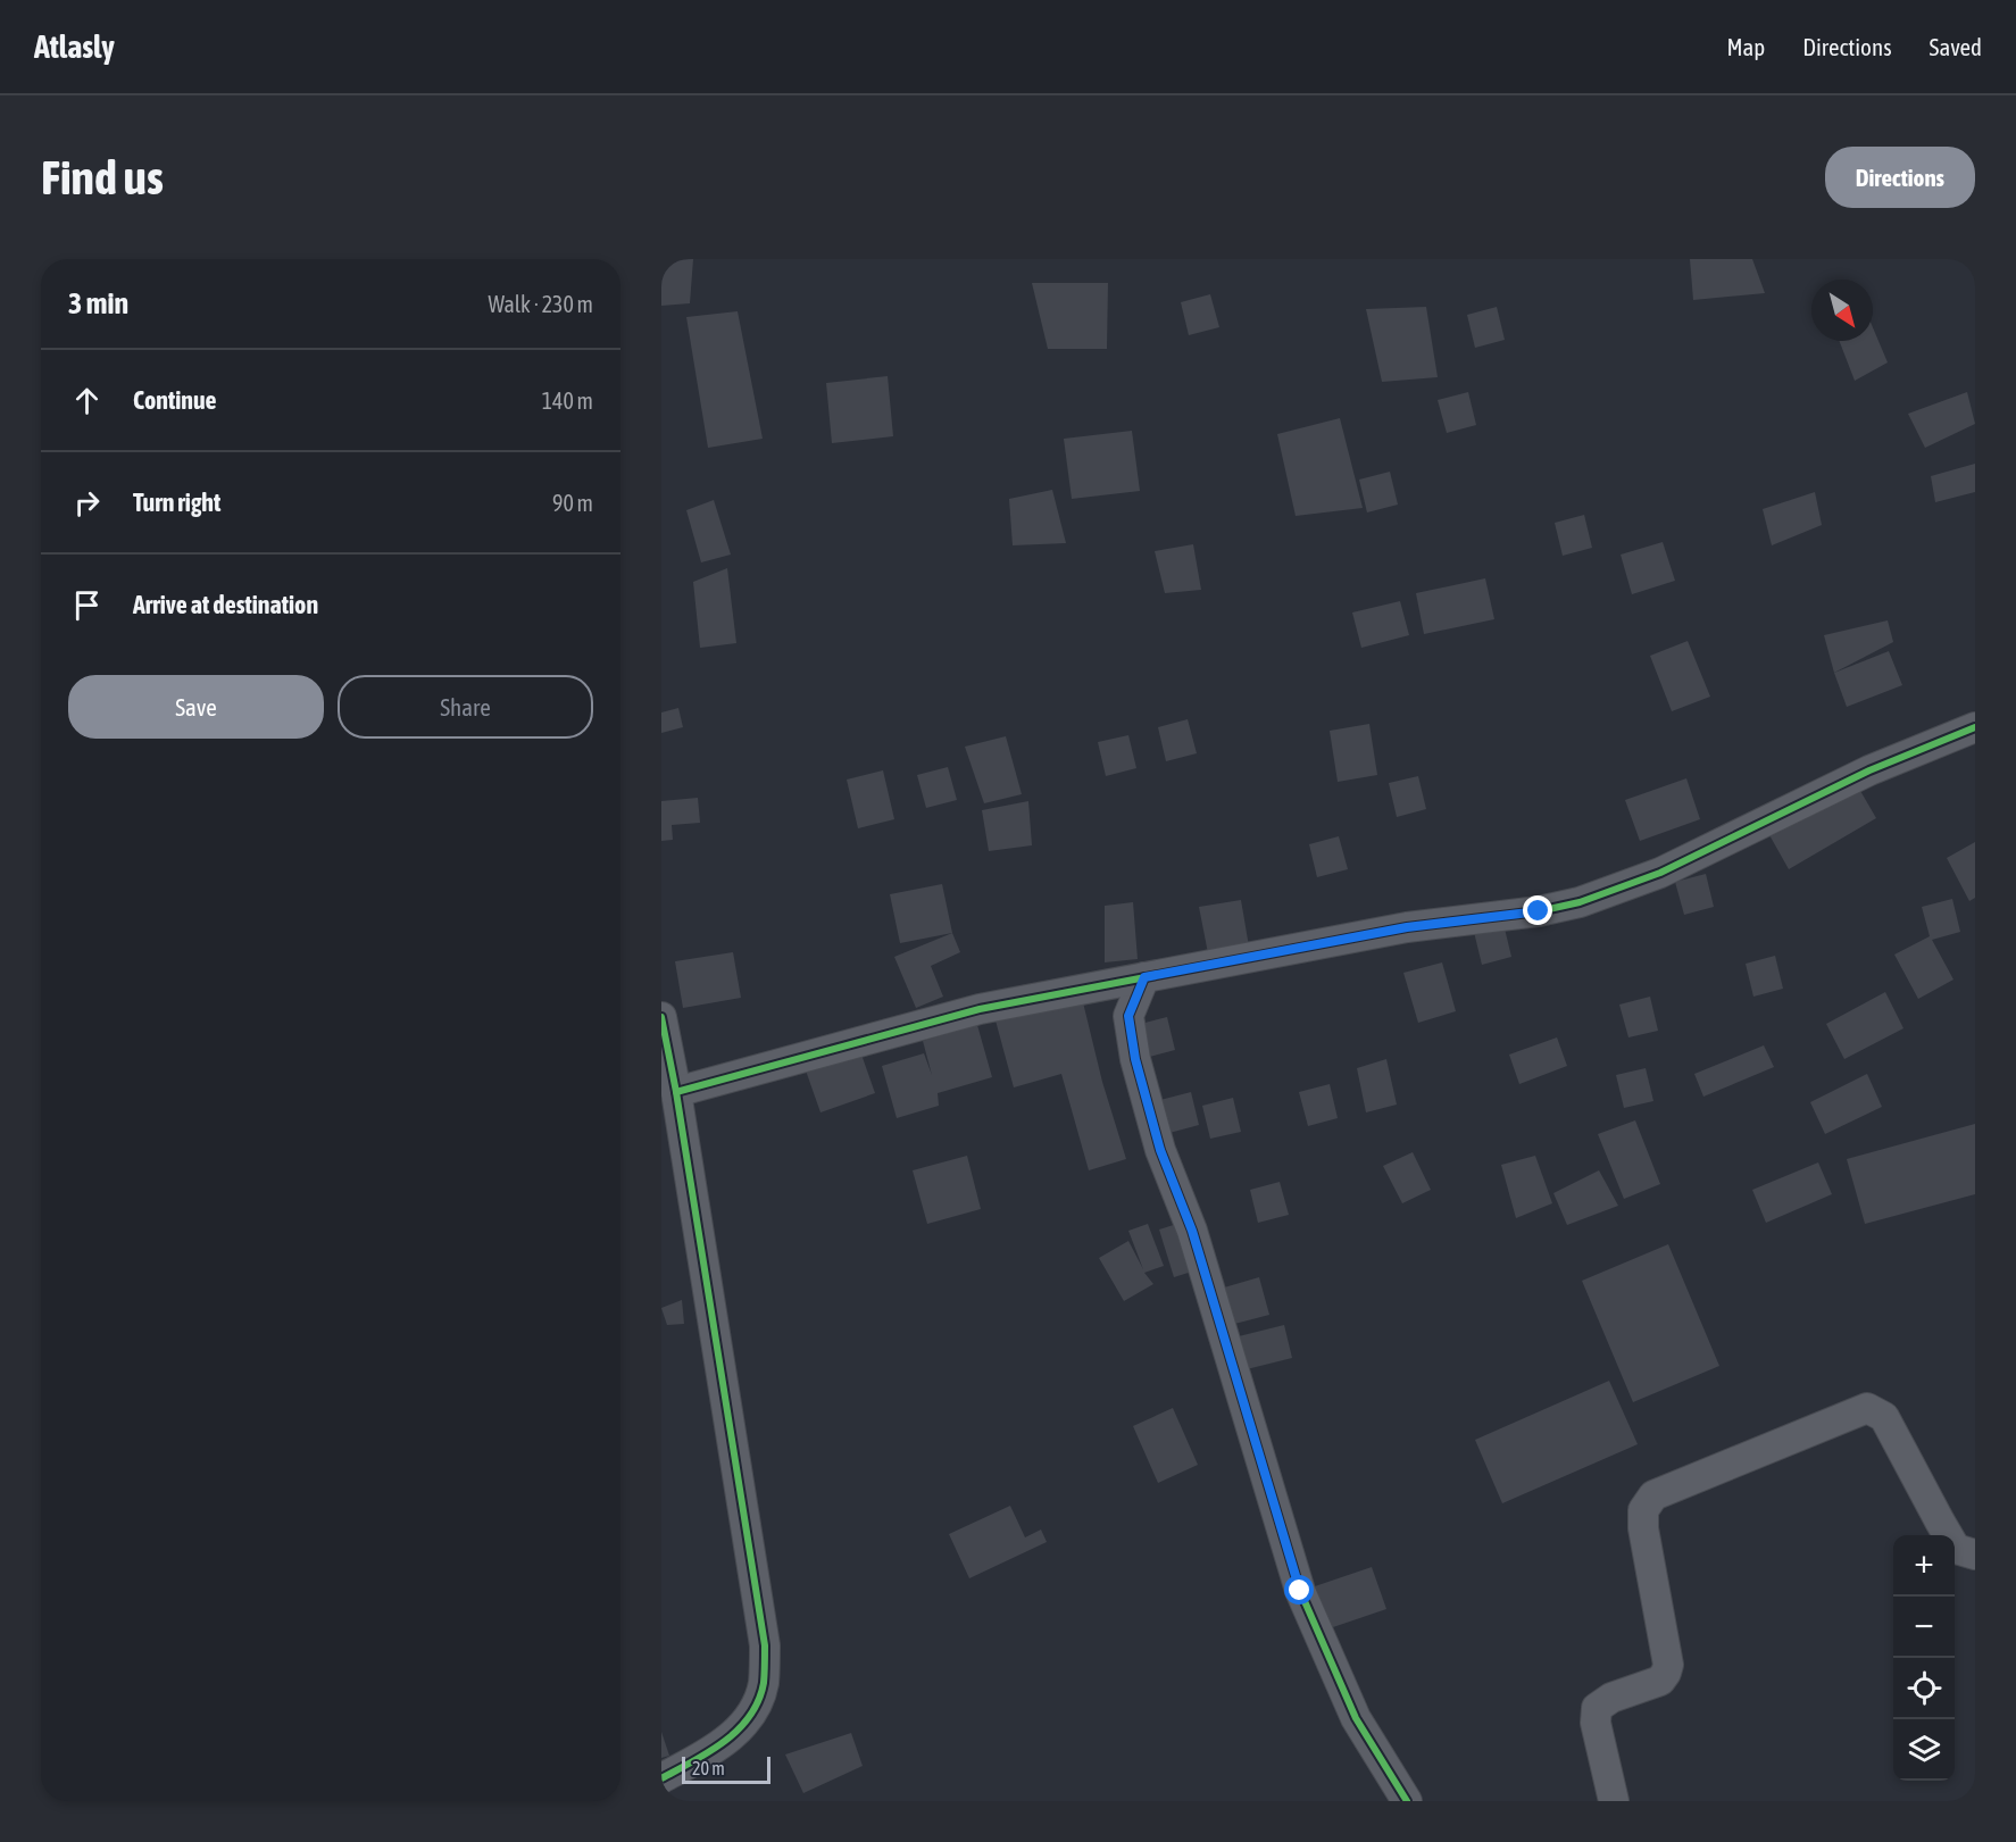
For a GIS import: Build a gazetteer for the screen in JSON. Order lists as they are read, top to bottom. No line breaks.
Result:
{"scale_bar":"20 m","north":"bottom right","page":{"header":"Atlasly","nav":["Map","Directions","Saved"],"buttons":["Directions",["Save","Share"]],"title":"Find us","heading":["3 min","Walk · 230 m"],"list":[["Continue","140 m"],["Turn right","90 m"],"Arrive at destination"],"map_buttons":["+","−"],"scale":"20 m"}}
